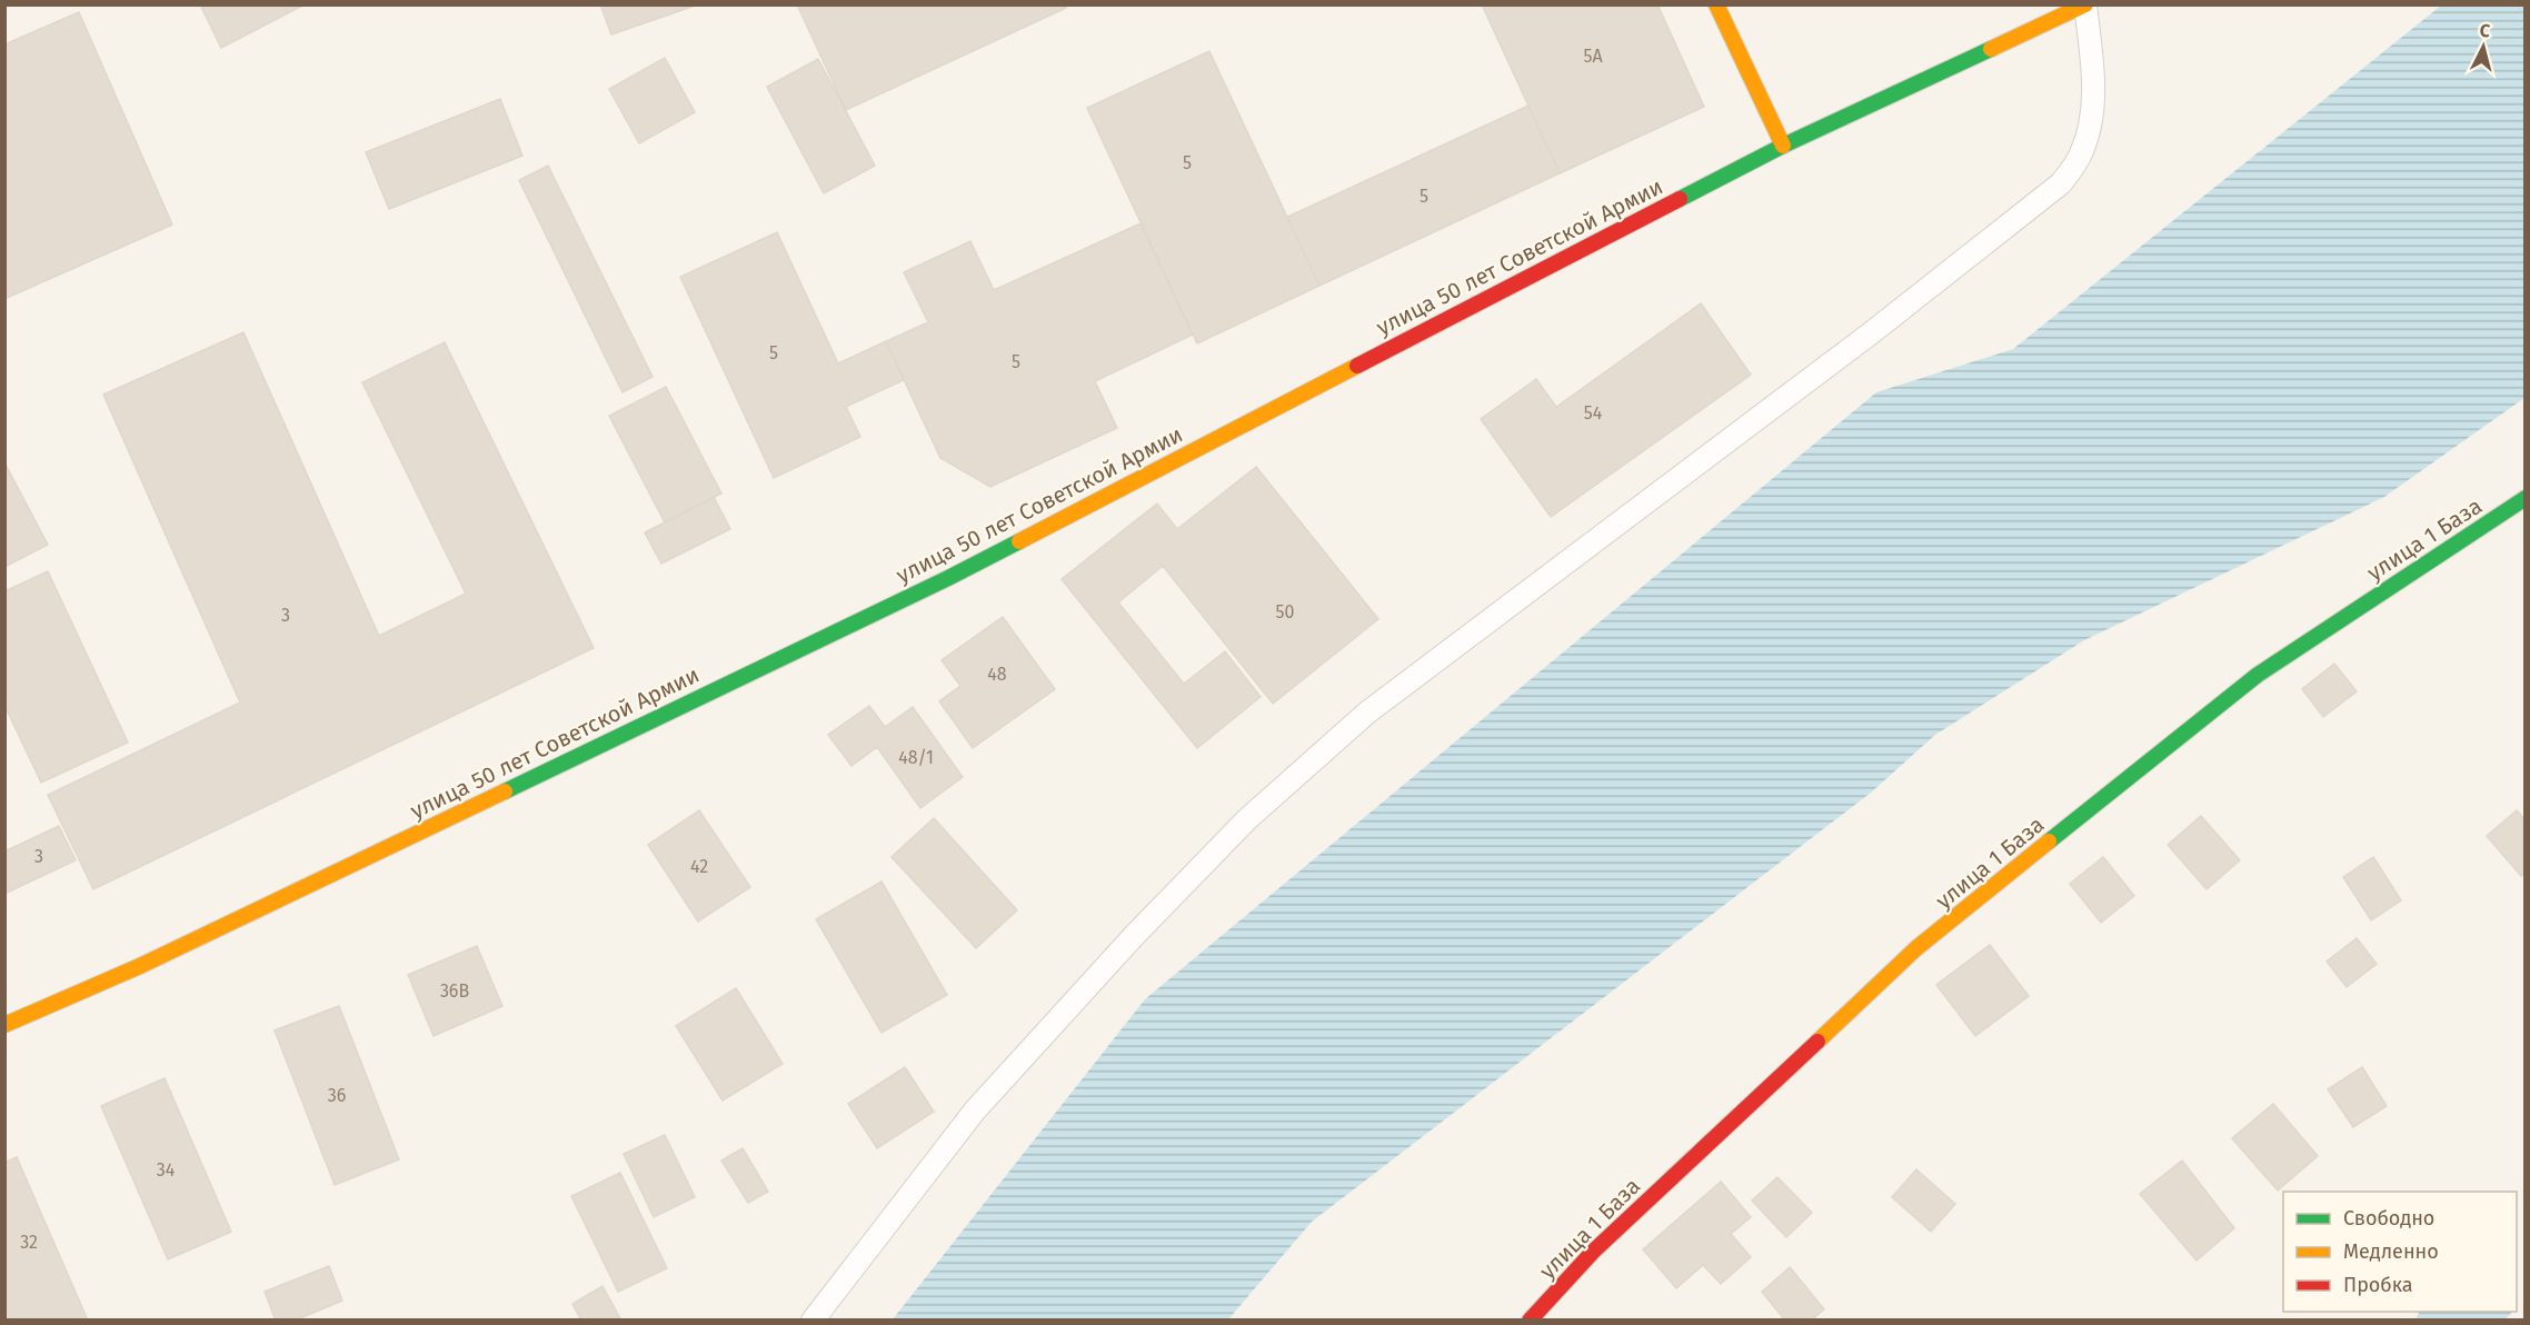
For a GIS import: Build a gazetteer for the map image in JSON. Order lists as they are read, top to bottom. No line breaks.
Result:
{"streets":{"main road":["улица 50 лет Советской Армии","улица 1 База"]},"house_numbers":["5А","5","5","5","5","54","50","3","48","48/1","3","42","36В","36","34","32"],"legend":["Свободно","Медленно","Пробка"],"north":"top"}
